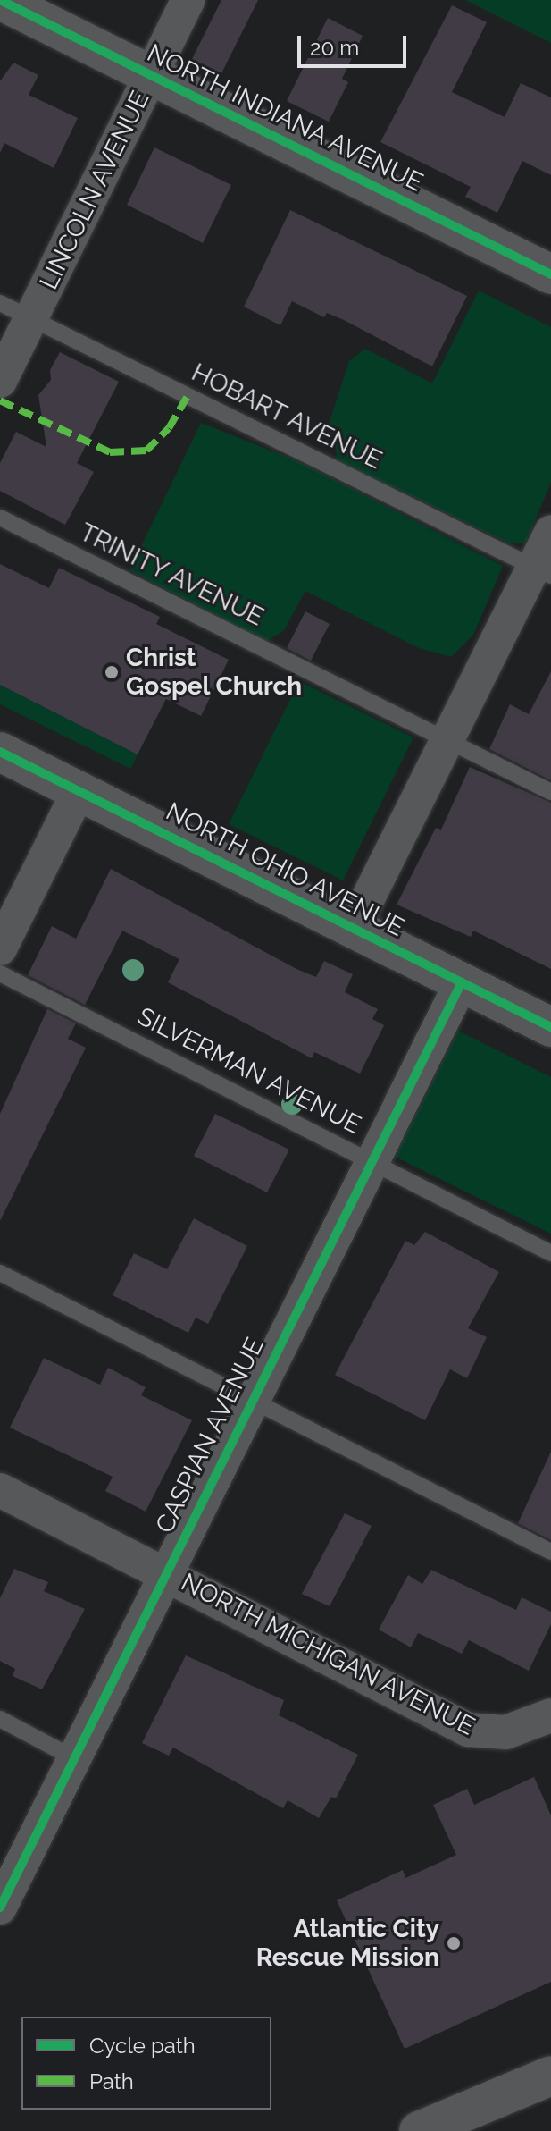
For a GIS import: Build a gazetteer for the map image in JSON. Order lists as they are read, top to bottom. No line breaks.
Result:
{"streets":{"street":["NORTH INDIANA AVENUE","LINCOLN AVENUE","NORTH OHIO AVENUE","CASPIAN AVENUE","NORTH MICHIGAN AVENUE"],"lane":["HOBART AVENUE","TRINITY AVENUE","SILVERMAN AVENUE"]},"crossings":[["NORTH INDIANA AVENUE","LINCOLN AVENUE"],["LINCOLN AVENUE","HOBART AVENUE"],["NORTH OHIO AVENUE","CASPIAN AVENUE"],["SILVERMAN AVENUE","CASPIAN AVENUE"],["CASPIAN AVENUE","NORTH MICHIGAN AVENUE"]],"places":["Christ Gospel Church","Atlantic City Rescue Mission"],"legend":["Cycle path","Path"],"scale_bar":"20 m"}
